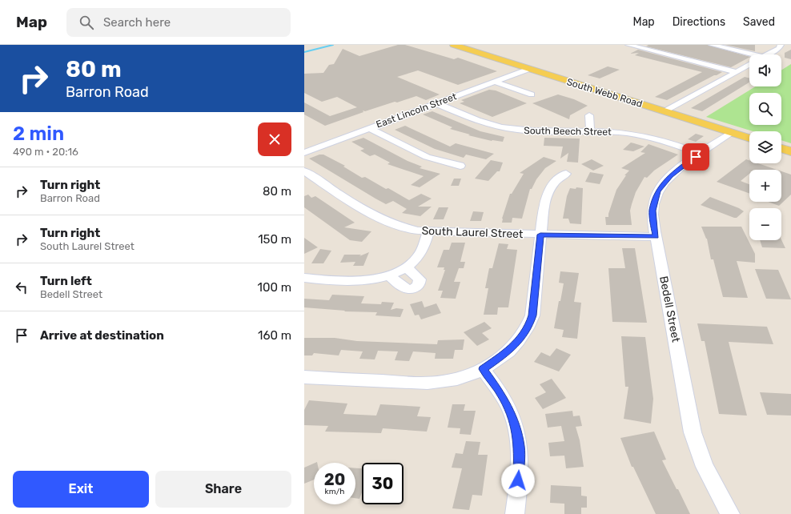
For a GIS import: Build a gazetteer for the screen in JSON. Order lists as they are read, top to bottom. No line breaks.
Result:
{"streets":{"main road":["South Webb Road"],"street":["East Lincoln Street","South Beech Street","South Laurel Street","Bedell Street"]},"crossings":[["South Webb Road","East Lincoln Street"],["South Webb Road","Bedell Street"],["East Lincoln Street","South Beech Street"],["South Beech Street","Bedell Street"],["South Laurel Street","Bedell Street"]],"page":{"header":"Map","search":"Search here","nav":["Map","Directions","Saved"],"turn":["80 m","Barron Road"],"map_buttons":["+","−"],"heading":["2 min","490 m · 20:16"],"list":[{"name":"Turn right","note":"Barron Road","value":"80 m"},{"name":"Turn right","note":"South Laurel Street","value":"150 m"},{"name":"Turn left","note":"Bedell Street","value":"100 m"},{"name":"Arrive at destination","value":"160 m"}],"speed":"20 km/h","limit":"30","buttons":["Exit","Share"]}}
